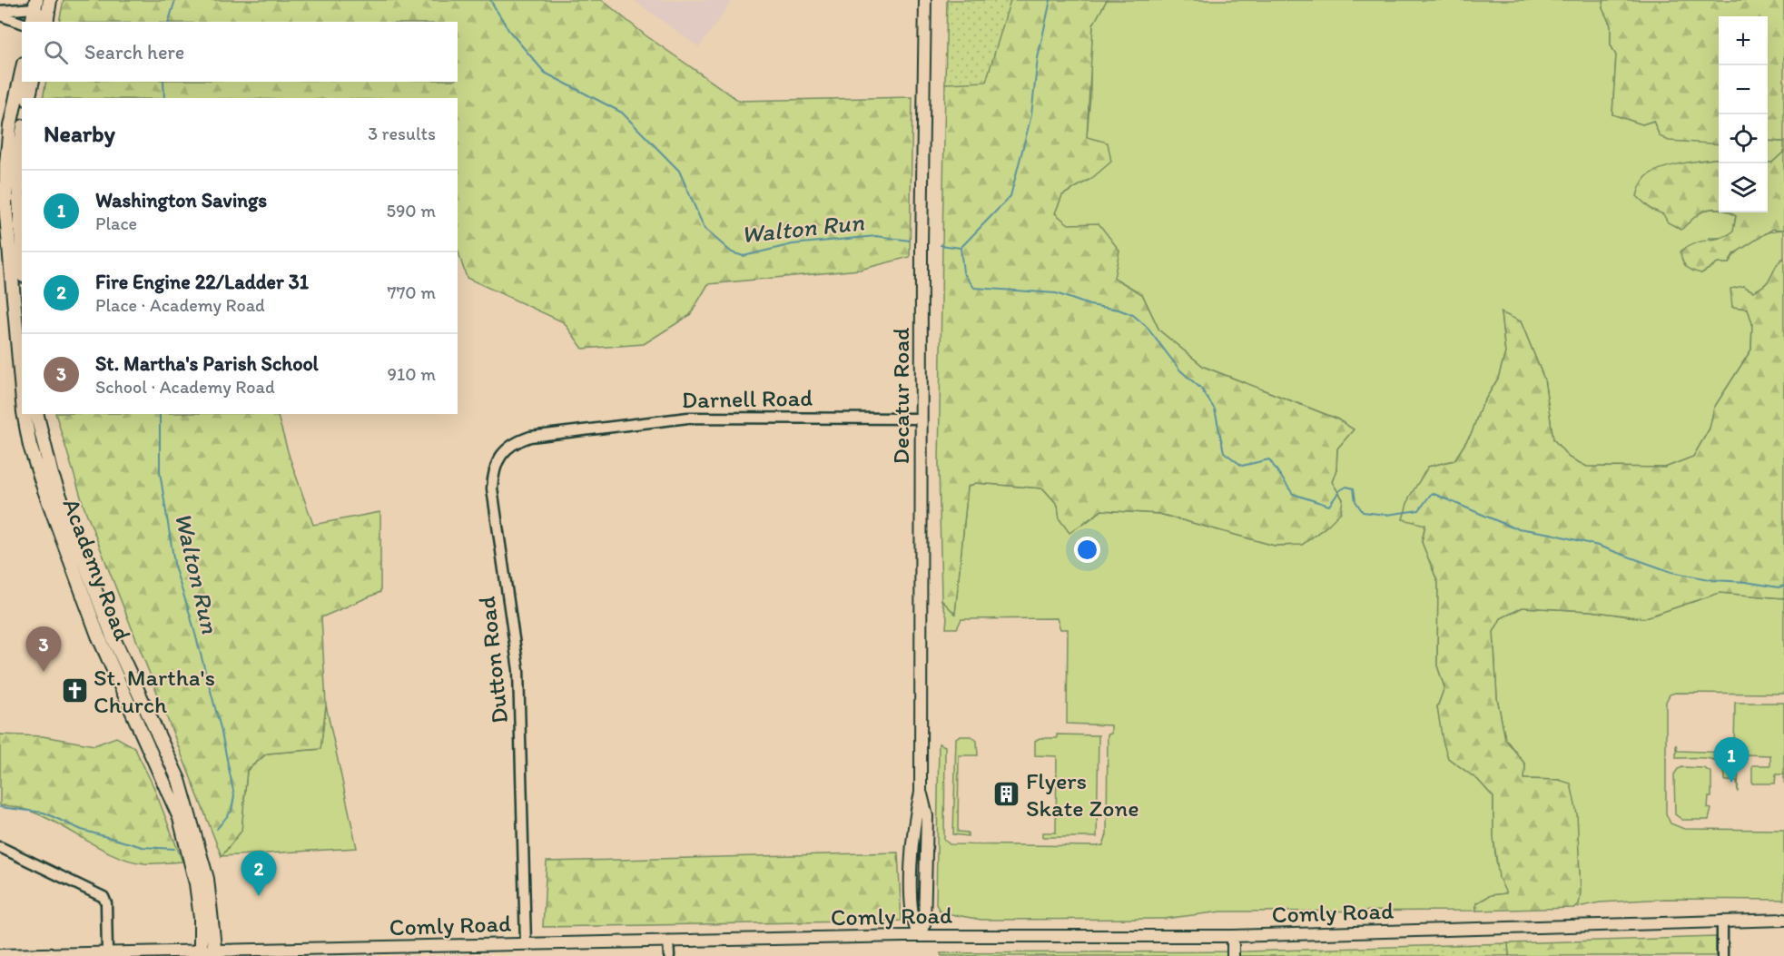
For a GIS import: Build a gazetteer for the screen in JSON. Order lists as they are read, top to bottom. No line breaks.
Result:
{"streets":{"main road":["Academy Road"],"street":["Decatur Road","Darnell Road","Dutton Road","Comly Road"]},"crossings":[["Decatur Road","Darnell Road"],["Decatur Road","Comly Road"],["Darnell Road","Dutton Road"],["Academy Road","Comly Road"],["Dutton Road","Comly Road"]],"water":["Walton Run"],"places":{"church":["St. Martha's Church"],"building":["Flyers Skate Zone"]},"page":{"map_buttons":["+","−"],"search":"Search here","heading":["Nearby","3 results"],"list":[{"mark":"1","name":"Washington Savings","note":"Place","value":"590 m"},{"mark":"2","name":"Fire Engine 22/Ladder 31","note":"Place · Academy Road","value":"770 m"},{"mark":"3","name":"St. Martha's Parish School","note":"School · Academy Road","value":"910 m"}],"pins":["3","1","2"]}}
